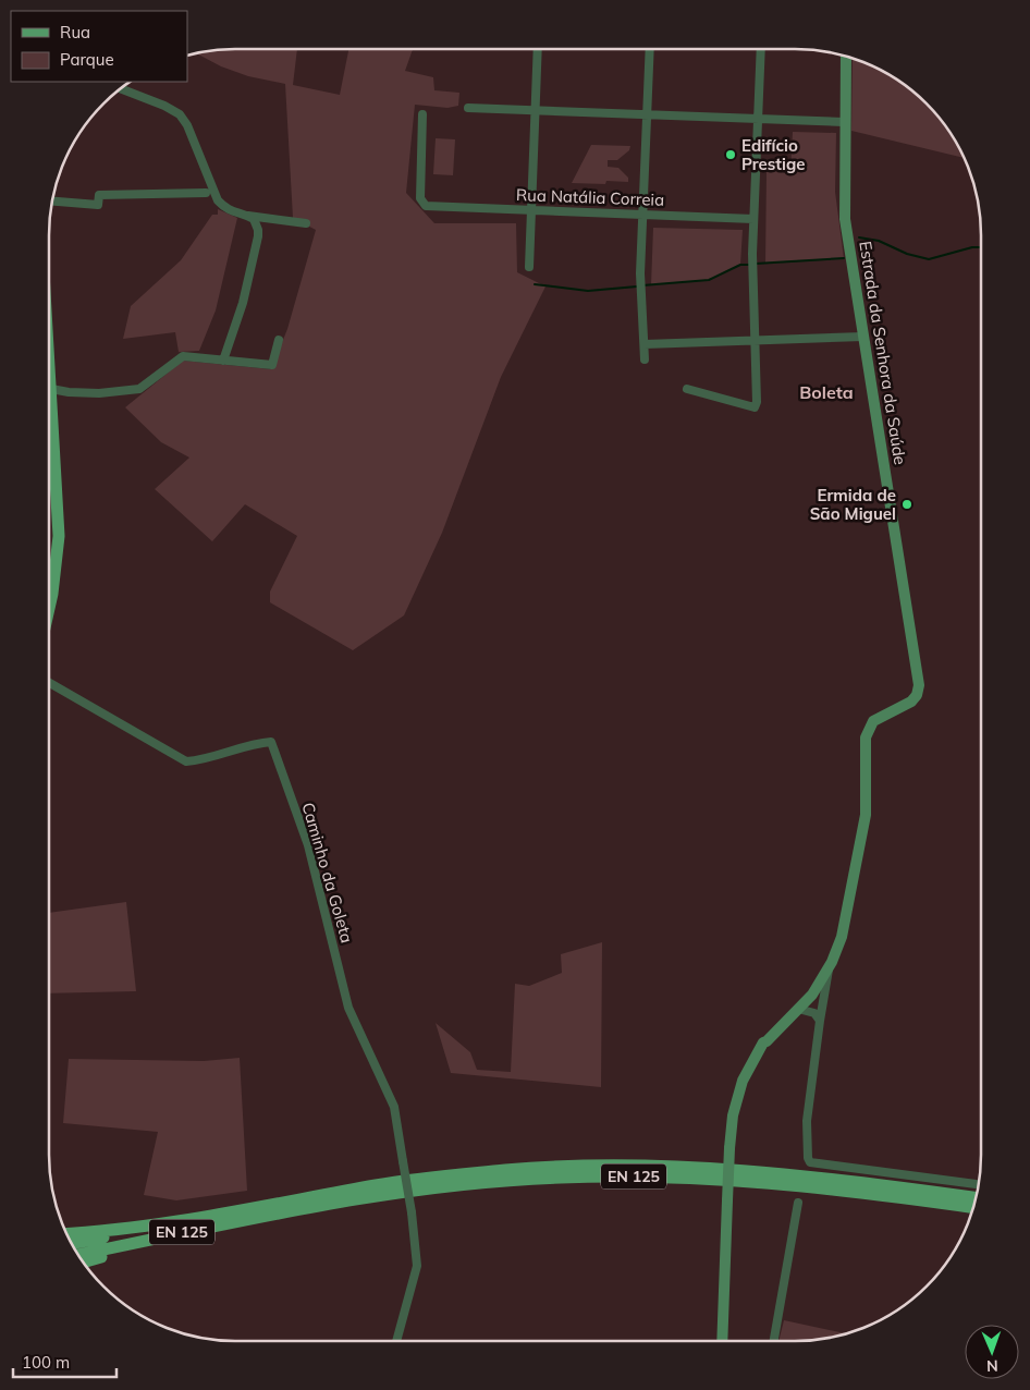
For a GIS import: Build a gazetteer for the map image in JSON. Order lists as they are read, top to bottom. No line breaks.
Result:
{"streets":{"main road":["EN 125"],"street":["Rua Natália Correia","Estrada da Senhora da Saúde","Caminho da Goleta"]},"districts":["Boleta"],"places":["Edifício Prestige","Ermida de São Miguel"],"legend":["Rua","Parque"],"scale_bar":"100 m","north":"bottom"}
